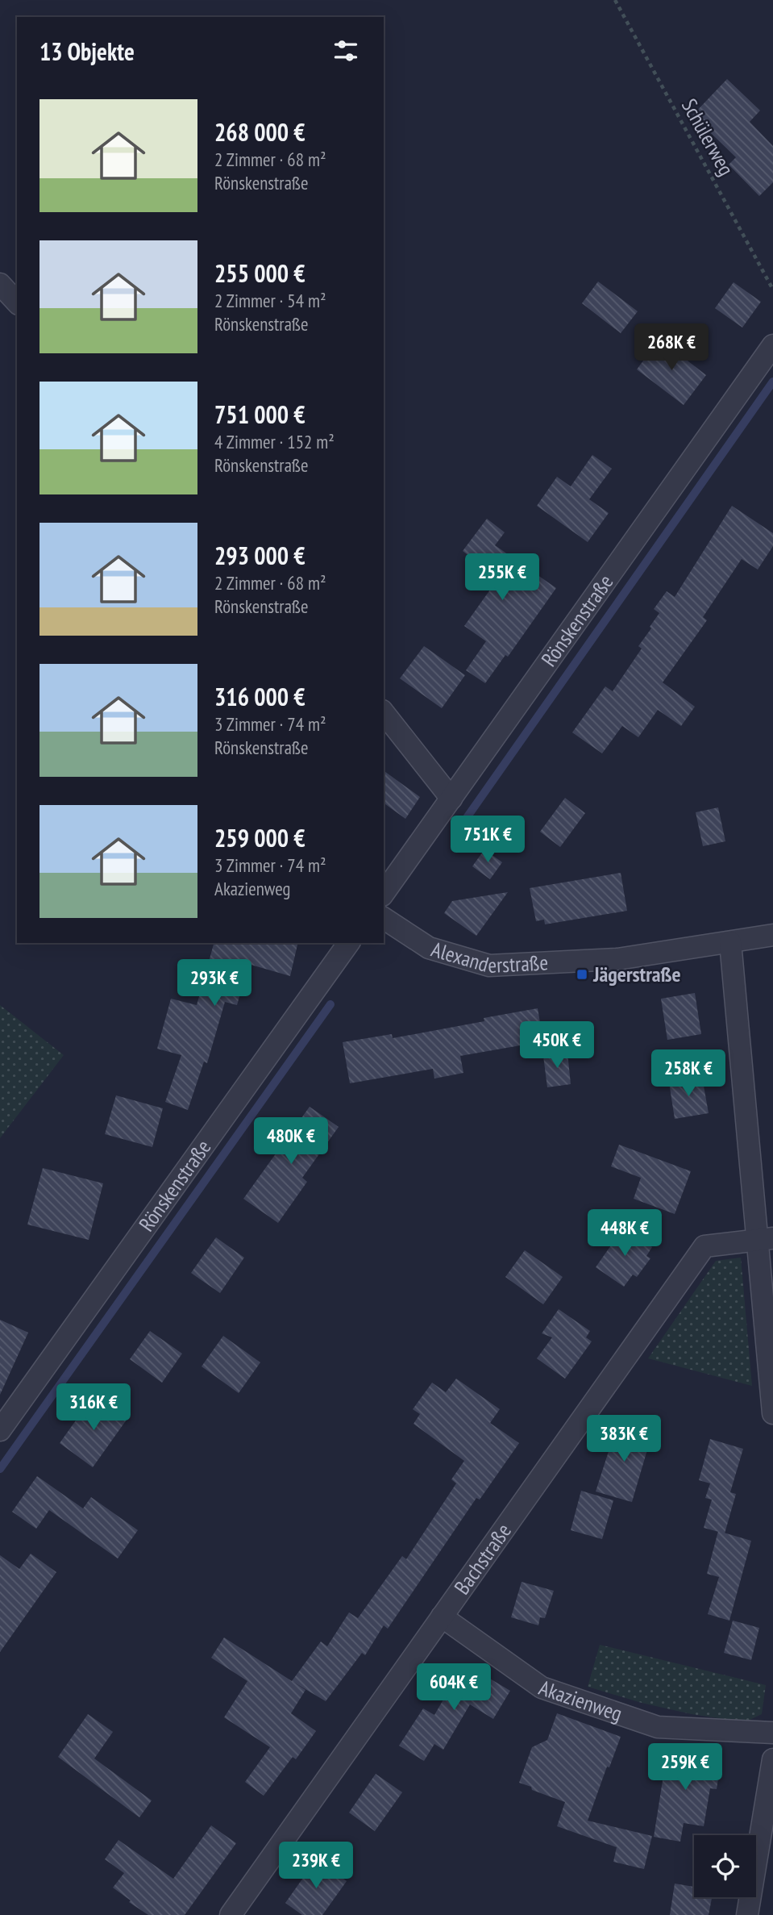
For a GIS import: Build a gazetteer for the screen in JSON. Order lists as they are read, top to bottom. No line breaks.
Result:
{"streets":{"street":["Rönskenstraße","Alexanderstraße","Bachstraße","Akazienweg"],"path":["Schülerweg"]},"crossings":[["Bachstraße","Akazienweg"]],"places":{"transit":["Jägerstraße"]},"page":{"heading":"13 Objekte","list":[{"name":"268 000 €","note":"2 Zimmer · 68 m² · Rönskenstraße"},{"name":"255 000 €","note":"2 Zimmer · 54 m² · Rönskenstraße"},{"name":"751 000 €","note":"4 Zimmer · 152 m² · Rönskenstraße"},{"name":"293 000 €","note":"2 Zimmer · 68 m² · Rönskenstraße"},{"name":"316 000 €","note":"3 Zimmer · 74 m² · Rönskenstraße"},{"name":"259 000 €","note":"3 Zimmer · 74 m² · Akazienweg"}],"price":["268K €","255K €","751K €","293K €","450K €","258K €","480K €","448K €","316K €","383K €","604K €","259K €","239K €"]}}
